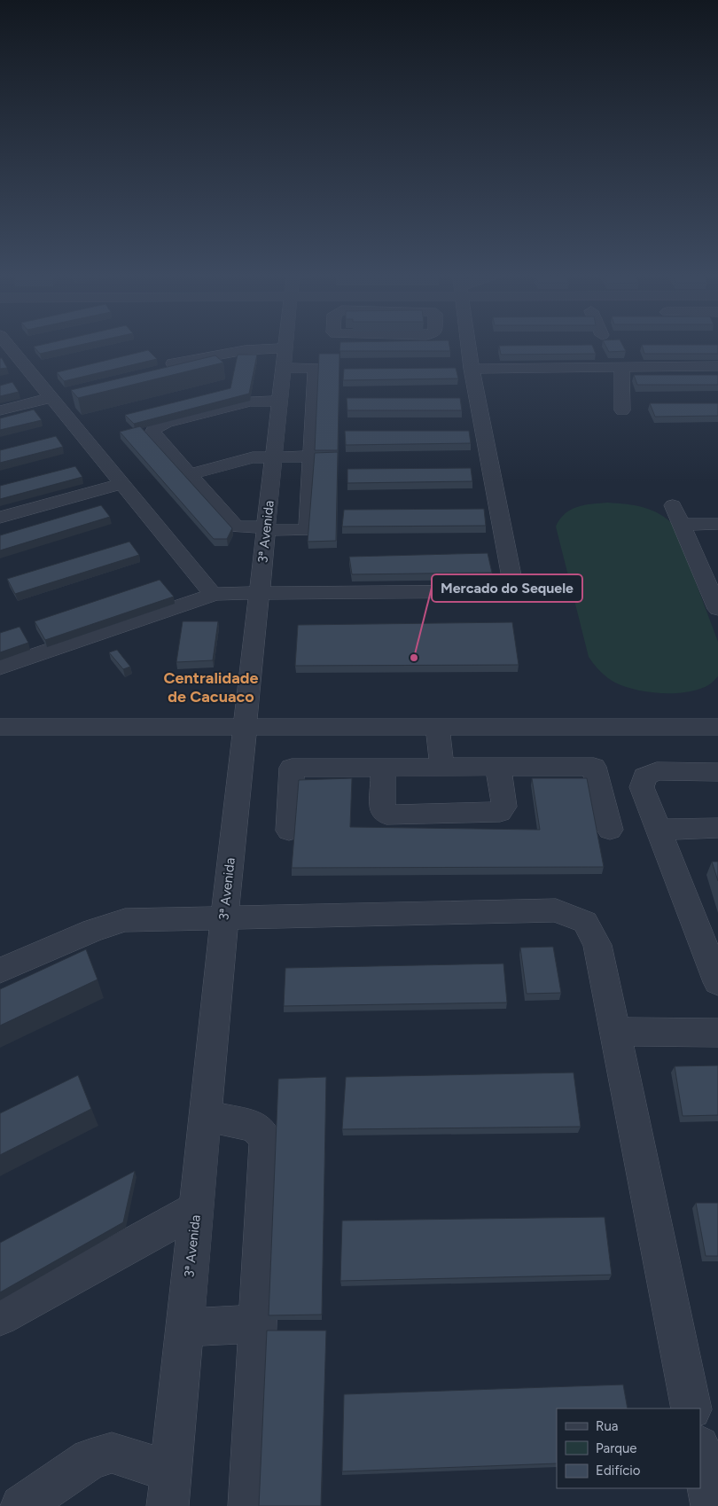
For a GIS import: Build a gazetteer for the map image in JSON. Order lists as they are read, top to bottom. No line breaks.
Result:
{"streets":{"street":["3ª Avenida"]},"districts":["Centralidade de Cacuaco"],"places":["Mercado do Sequele"],"legend":["Rua","Parque","Edifício"]}
